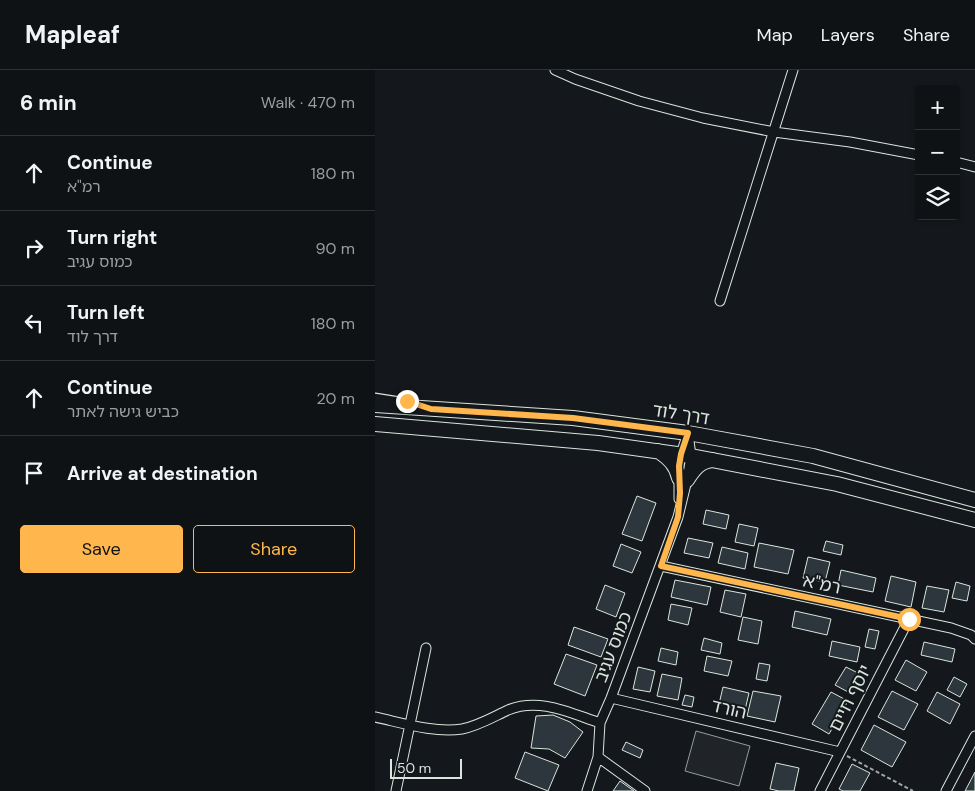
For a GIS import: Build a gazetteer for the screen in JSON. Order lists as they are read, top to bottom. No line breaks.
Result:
{"streets":{"main road":["דרך לוד"],"street":["רמ\"א","כמוס עגיב","יוסף חיים","הורד"]},"crossings":[["דרך לוד","כמוס עגיב"],["רמ\"א","כמוס עגיב"],["רמ\"א","יוסף חיים"],["כמוס עגיב","הורד"],["יוסף חיים","הורד"]],"scale_bar":"50 m","page":{"header":"Mapleaf","nav":["Map","Layers","Share"],"heading":["6 min","Walk · 470 m"],"map_buttons":["+","−"],"list":[["Continue","רמ\"א","180 m"],["Turn right","כמוס עגיב","90 m"],["Turn left","דרך לוד","180 m"],["Continue","כביש גישה לאתר","20 m"],"Arrive at destination"],"buttons":["Save","Share"],"scale":"50 m"}}
